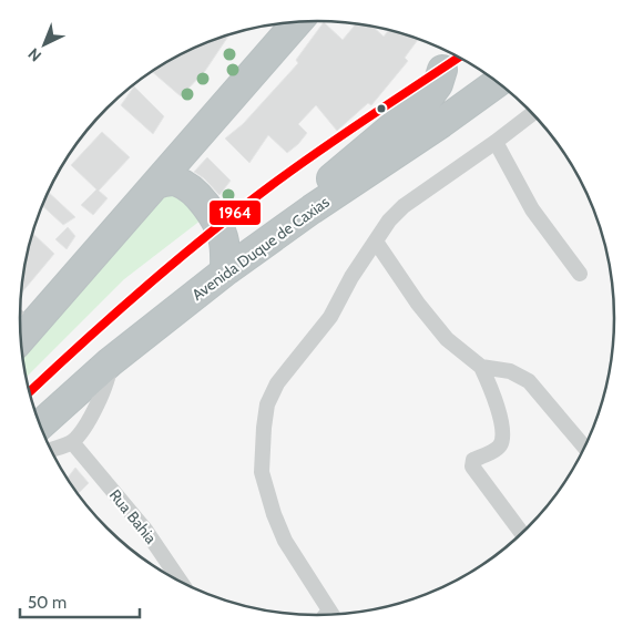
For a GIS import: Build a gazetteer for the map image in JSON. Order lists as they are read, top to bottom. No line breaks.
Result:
{"streets":{"highway":["Avenida Duque de Caxias"],"street":["Rua Bahia"]},"lines":["transit line 1964"],"scale_bar":"50 m","north":"bottom left"}
